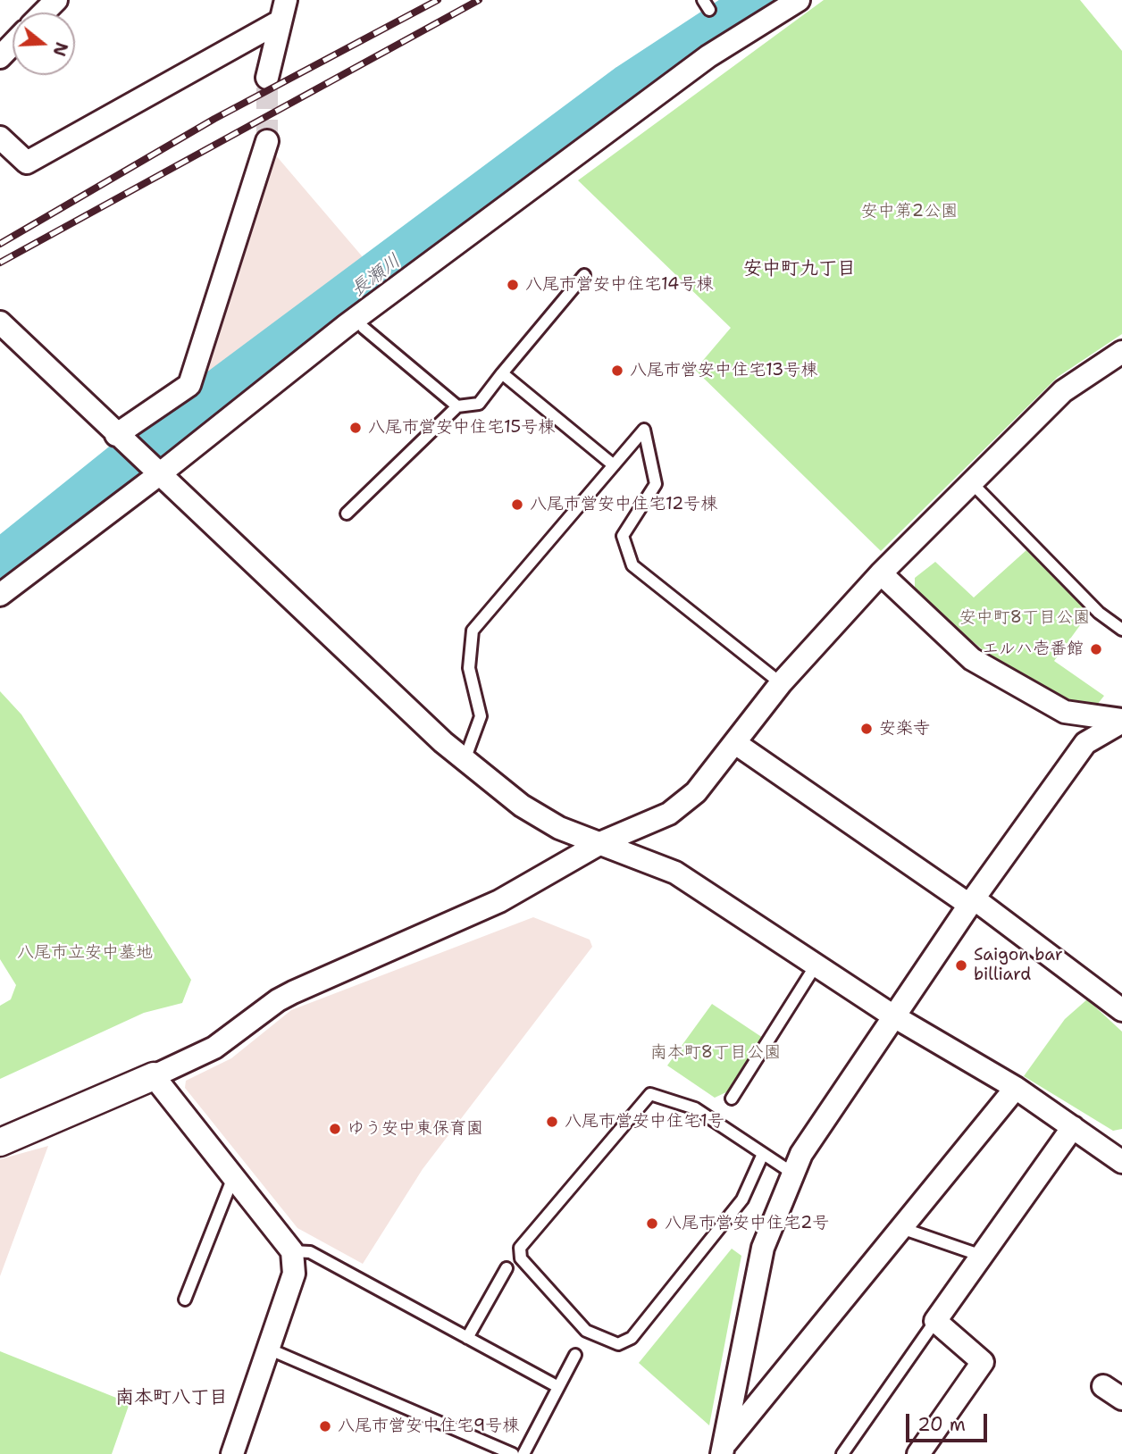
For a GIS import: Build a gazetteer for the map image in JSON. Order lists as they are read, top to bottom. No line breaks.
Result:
{"districts":["安中町九丁目","南本町八丁目"],"water":["長瀬川"],"parks":["安中第2公園","安中町8丁目公園","八尾市立安中墓地","南本町8丁目公園"],"places":["八尾市営安中住宅14号棟","八尾市営安中住宅13号棟","八尾市営安中住宅15号棟","八尾市営安中住宅12号棟","エルハ壱番館","安楽寺","Saigon bar billiard","八尾市営安中住宅1号","ゆう安中東保育園","八尾市営安中住宅2号","八尾市営安中住宅9号棟"],"scale_bar":"20 m","north":"right"}
